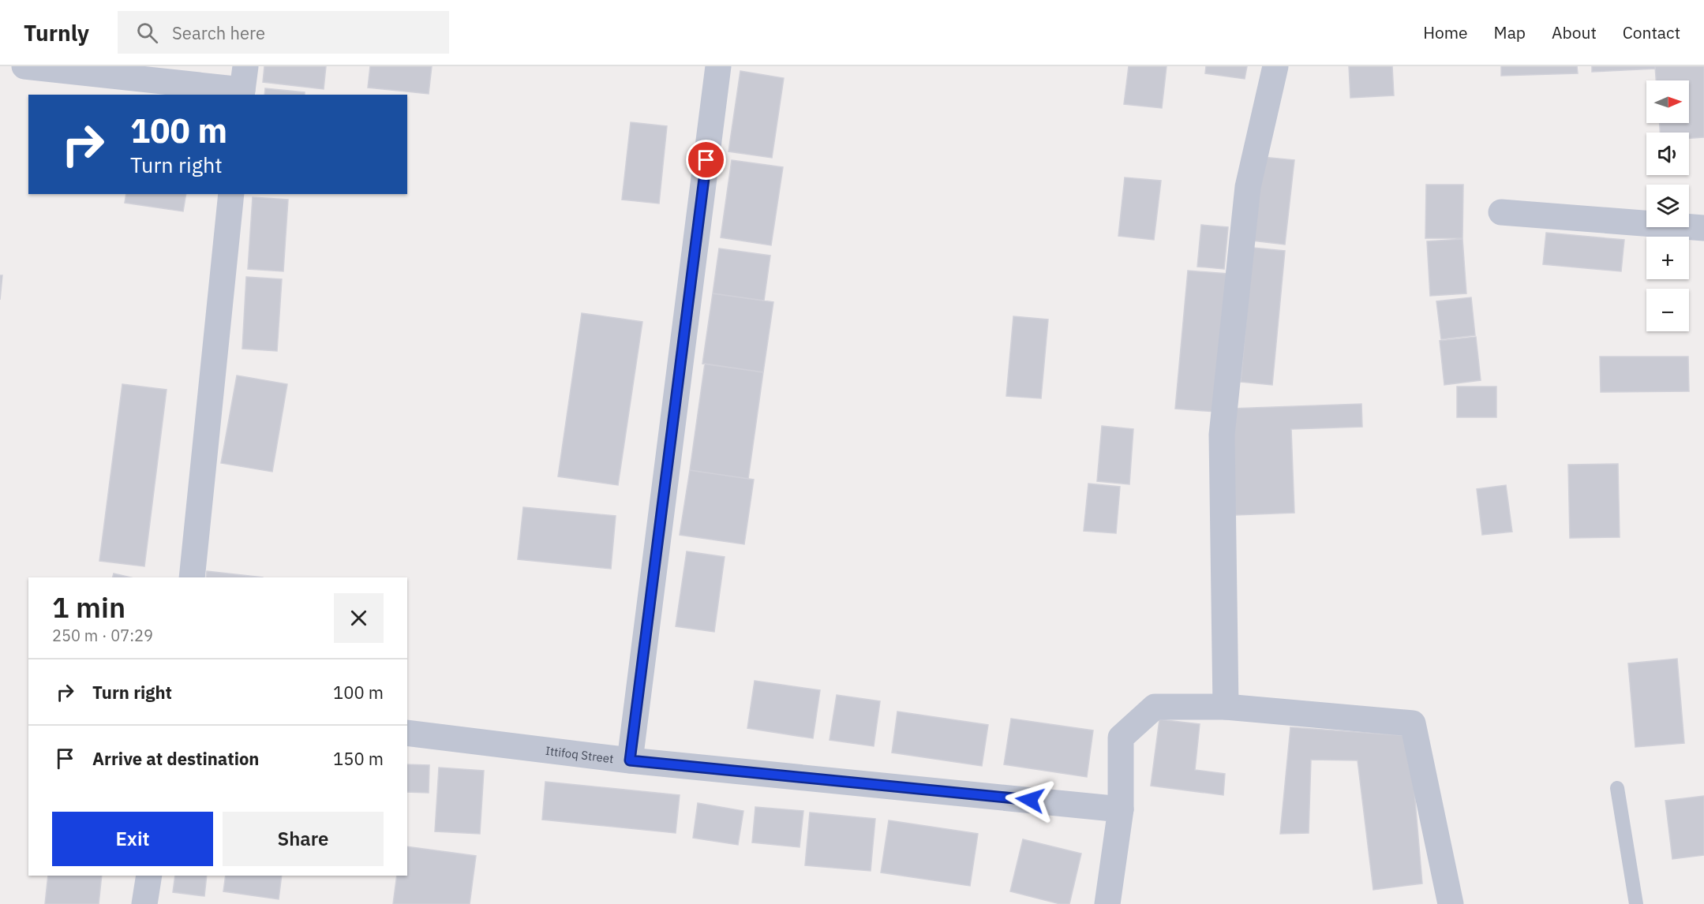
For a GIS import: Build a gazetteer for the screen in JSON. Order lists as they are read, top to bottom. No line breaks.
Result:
{"streets":{"street":["Ittifoq Street"]},"north":"right","page":{"header":"Turnly","search":"Search here","nav":["Home","Map","About","Contact"],"map_buttons":["+","−"],"turn":["100 m","Turn right"],"heading":["1 min","250 m · 07:29"],"list":[{"name":"Turn right","value":"100 m"},{"name":"Arrive at destination","value":"150 m"}],"buttons":["Exit","Share"]}}
